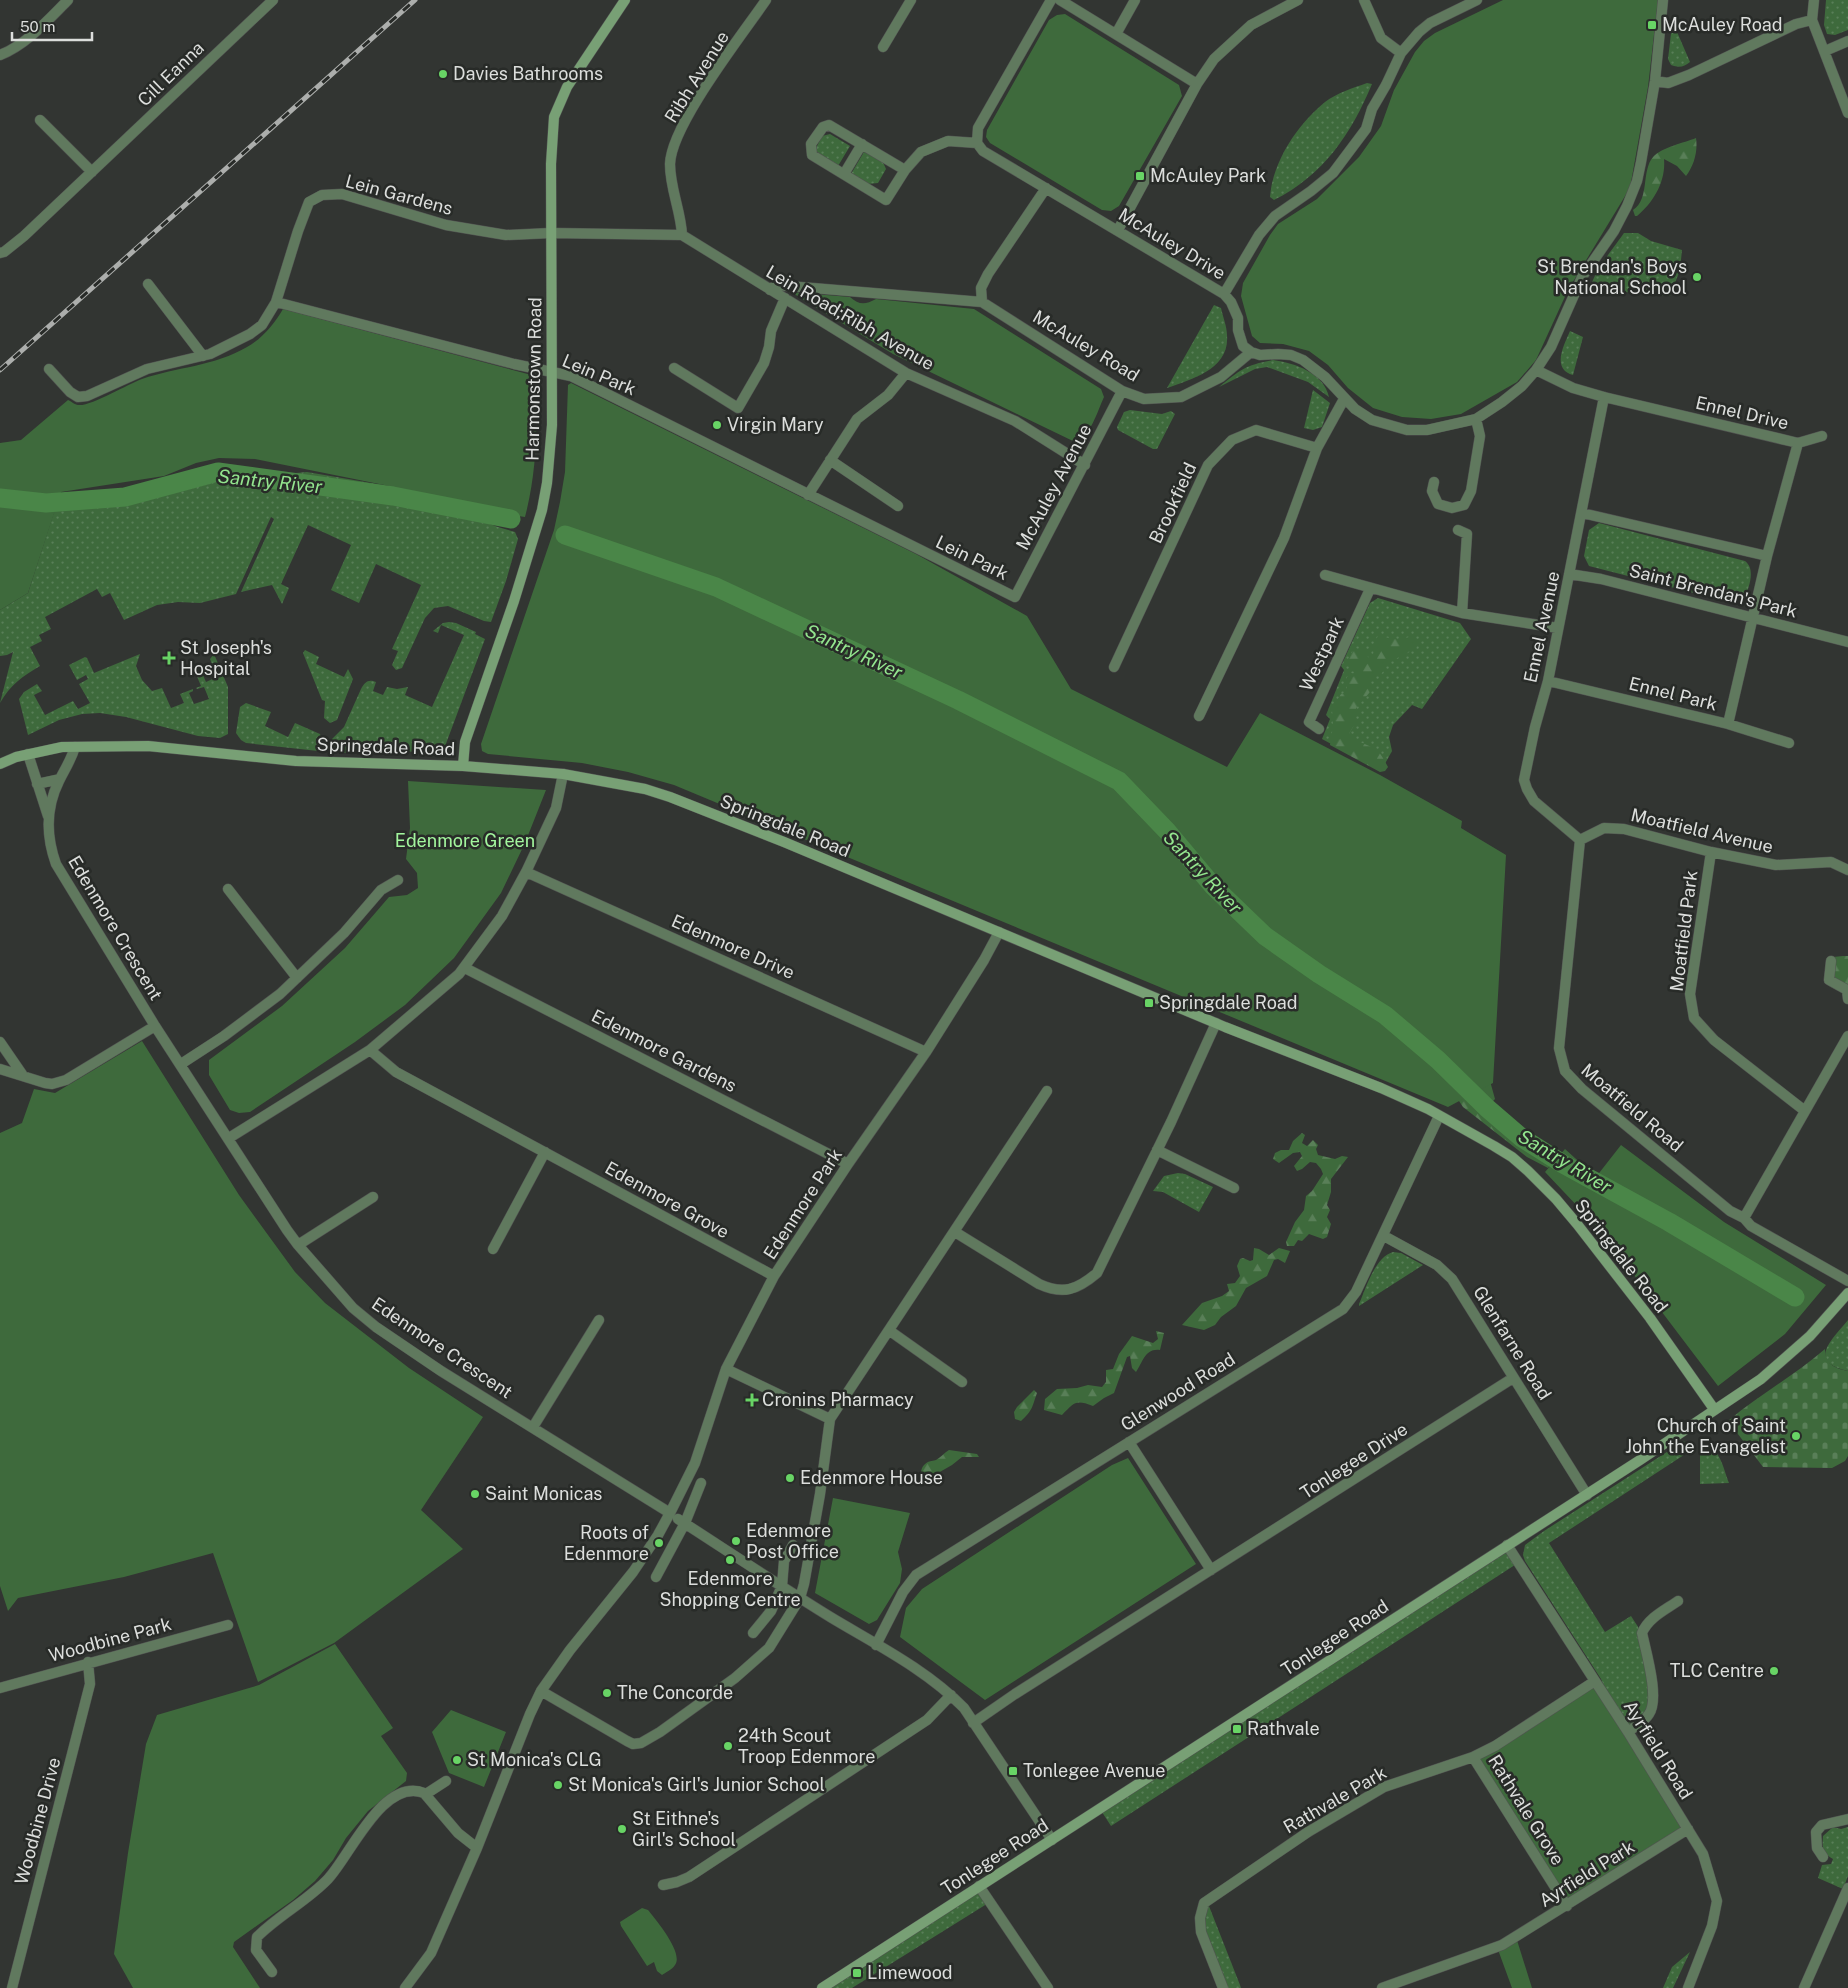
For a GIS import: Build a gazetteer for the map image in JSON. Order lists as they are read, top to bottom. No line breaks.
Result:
{"streets":{"street":["Cill Eanna","Ribh Avenue","Lein Gardens","McAuley Drive","Lein Road;Ribh Avenue","McAuley Road","Lein Park","Harmonstown Road","Ennel Drive","McAuley Avenue","Brookfield","Saint Brendan's Park","Ennel Avenue","Westpark","Ennel Park","Springdale Road","Moatfield Avenue","Edenmore Crescent","Moatfield Park","Edenmore Drive","Edenmore Gardens","Moatfield Road","Edenmore Grove","Edenmore Park","Glenfarne Road","Glenwood Road","Tonlegee Drive","Tonlegee Road","Woodbine Park","Ayrfield Road","Rathvale Park","Rathvale Grove","Woodbine Drive","Ayrfield Park"]},"crossings":[["Ribh Avenue","Lein Gardens"],["Ribh Avenue","Lein Road;Ribh Avenue"],["Lein Gardens","Lein Road;Ribh Avenue"],["Lein Gardens","Lein Park"],["Lein Gardens","Harmonstown Road"],["McAuley Drive","McAuley Road"],["Lein Road;Ribh Avenue","McAuley Road"],["Lein Road;Ribh Avenue","McAuley Avenue"],["McAuley Road","McAuley Avenue"],["Lein Park","Harmonstown Road"],["Lein Park","McAuley Avenue"],["Harmonstown Road","Springdale Road"],["Ennel Drive","Saint Brendan's Park"],["Ennel Drive","Ennel Avenue"],["Ennel Drive","Ennel Park"],["Saint Brendan's Park","Ennel Avenue"],["Ennel Avenue","Ennel Park"],["Ennel Avenue","Moatfield Avenue"],["Ennel Avenue","Moatfield Road"],["Springdale Road","Edenmore Crescent"],["Springdale Road","Edenmore Park"],["Springdale Road","Glenwood Road"],["Springdale Road","Tonlegee Road"],["Moatfield Avenue","Moatfield Park"],["Moatfield Avenue","Moatfield Road"],["Edenmore Crescent","Edenmore Park"],["Edenmore Drive","Edenmore Park"],["Edenmore Gardens","Edenmore Park"],["Edenmore Grove","Edenmore Park"],["Glenfarne Road","Glenwood Road"],["Glenfarne Road","Tonlegee Drive"],["Glenfarne Road","Tonlegee Road"],["Tonlegee Road","Ayrfield Road"],["Woodbine Park","Woodbine Drive"],["Ayrfield Road","Rathvale Park"],["Ayrfield Road","Ayrfield Park"],["Rathvale Park","Rathvale Grove"],["Rathvale Grove","Ayrfield Park"]],"water":["Santry River"],"parks":["Edenmore Green"],"places":{"transit":["McAuley Road","McAuley Park","Springdale Road","Rathvale","Tonlegee Avenue","Limewood"],"other":["Davies Bathrooms","St Brendan's Boys National School","Virgin Mary","Church of Saint John the Evangelist","Edenmore House","Saint Monicas","Edenmore Post Office","Roots of Edenmore","Edenmore Shopping Centre","TLC Centre","The Concorde","24th Scout Troop Edenmore","St Monica's CLG","St Monica's Girl's Junior School","St Eithne's Girl's School"],"health":["St Joseph's Hospital","Cronins Pharmacy"]},"scale_bar":"50 m"}
